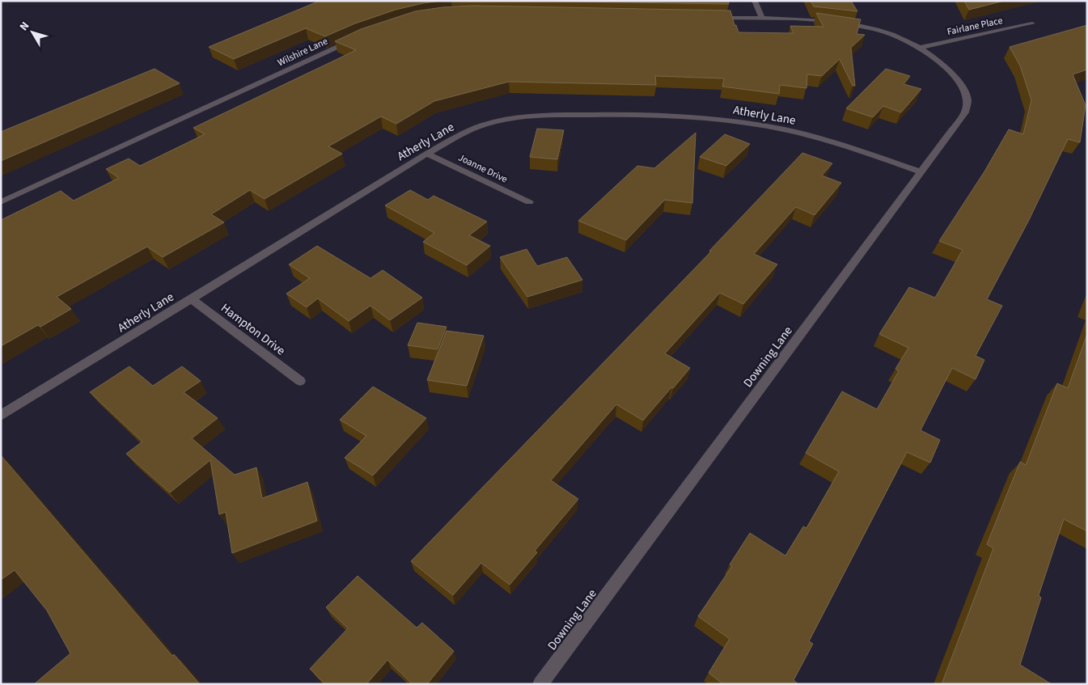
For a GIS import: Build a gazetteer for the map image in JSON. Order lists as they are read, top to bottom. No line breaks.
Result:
{"streets":{"street":["Fairlane Place","Wilshire Lane","Atherly Lane","Joanne Drive","Hampton Drive","Downing Lane"]},"crossings":[["Fairlane Place","Downing Lane"],["Atherly Lane","Joanne Drive"],["Atherly Lane","Hampton Drive"],["Atherly Lane","Downing Lane"]],"north":"top left"}
